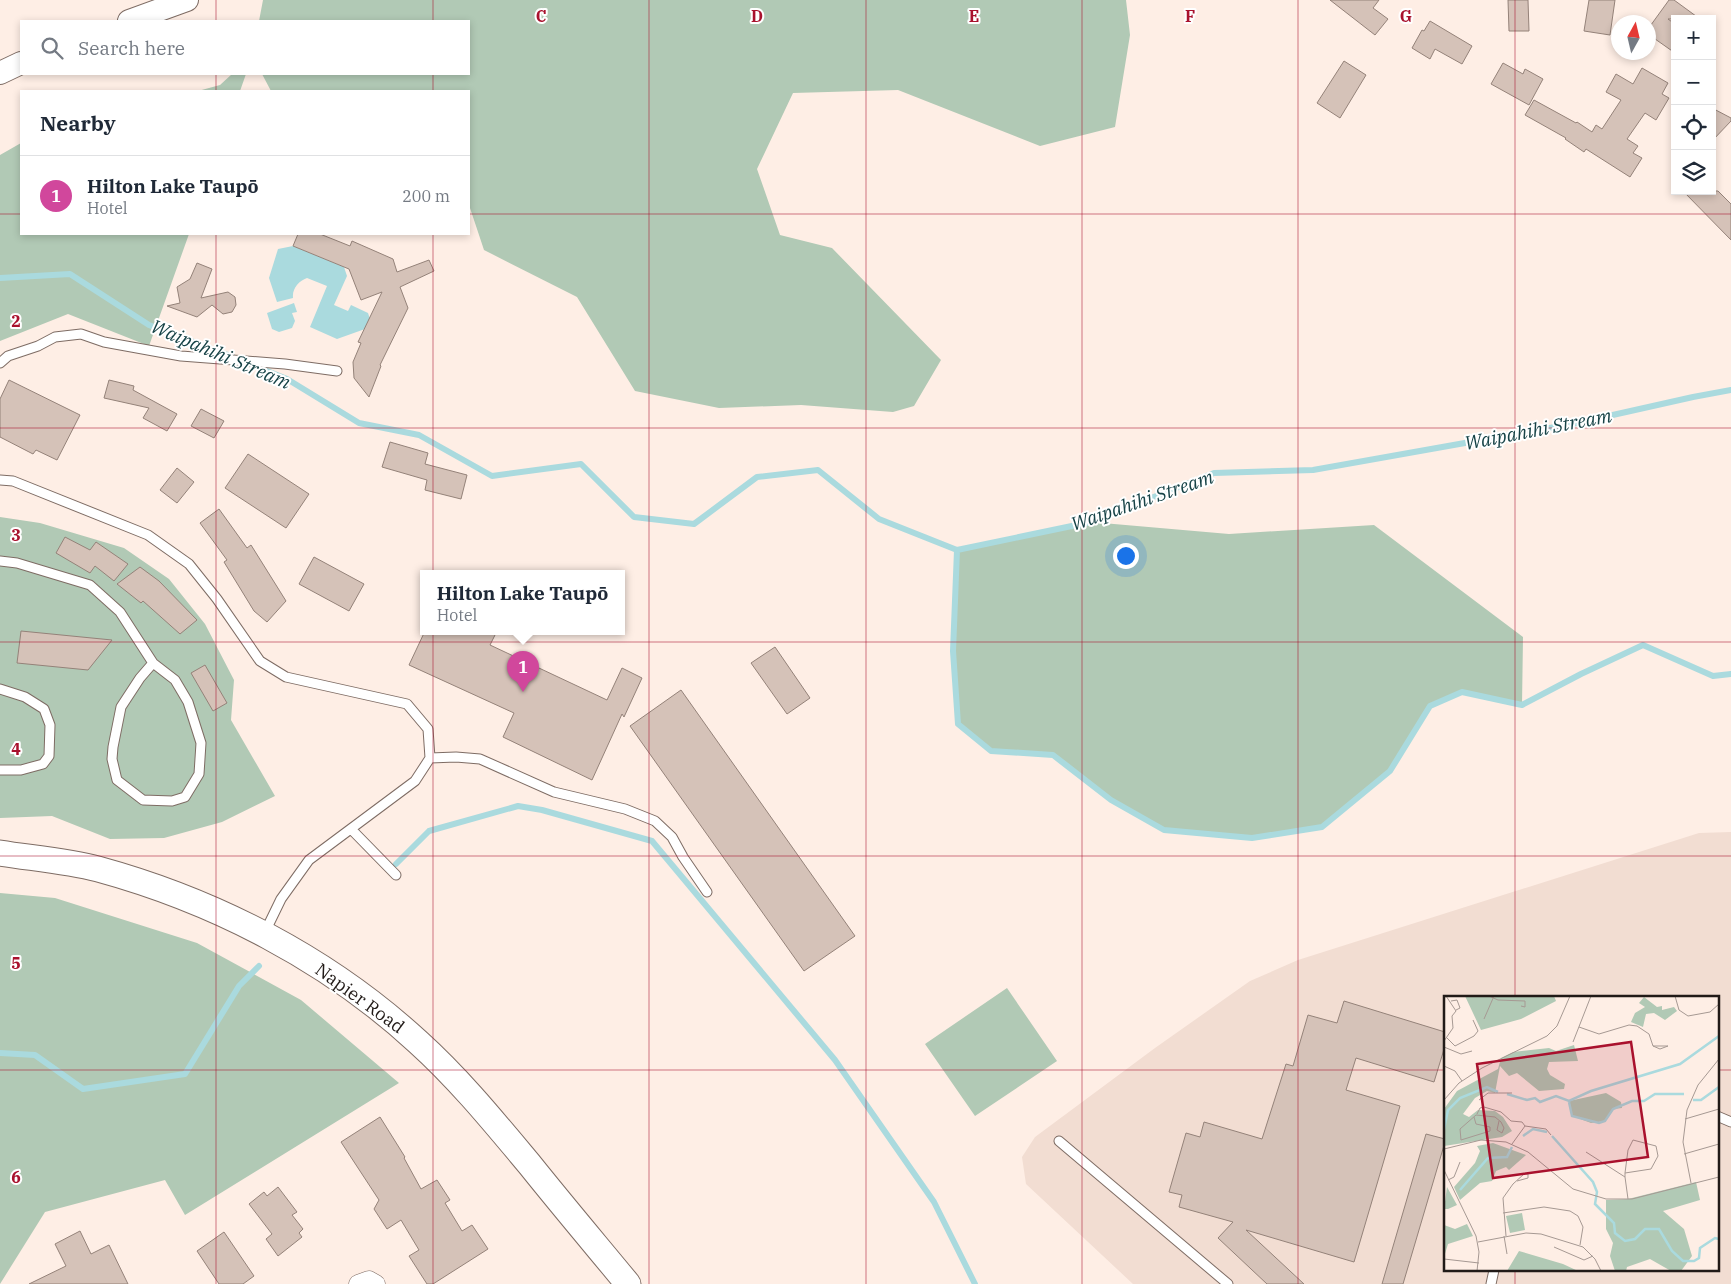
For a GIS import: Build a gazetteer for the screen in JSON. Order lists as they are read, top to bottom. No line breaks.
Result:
{"streets":{"main road":["Napier Road"]},"water":["Waipahihi Stream"],"north":"top","page":{"map_buttons":["+","−"],"search":"Search here","heading":"Nearby","list":[{"mark":"1","name":"Hilton Lake Taupō","note":"Hotel","value":"200 m"}],"popup":["Hilton Lake Taupō","Hotel"],"pins":"1"},"grid":{"columns":["C","D","E","F","G"],"rows":["2","3","4","5","6"]}}
